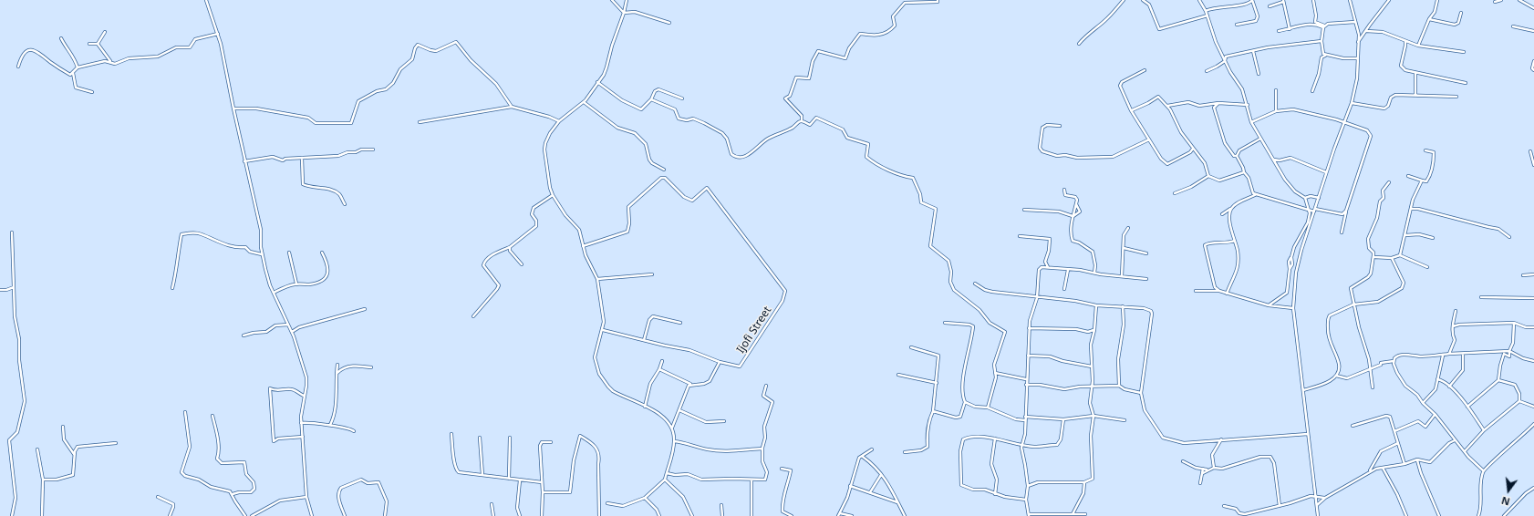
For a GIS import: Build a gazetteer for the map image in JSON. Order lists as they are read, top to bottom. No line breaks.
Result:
{"streets":{"street":["Ijofi Street"]},"north":"bottom"}
